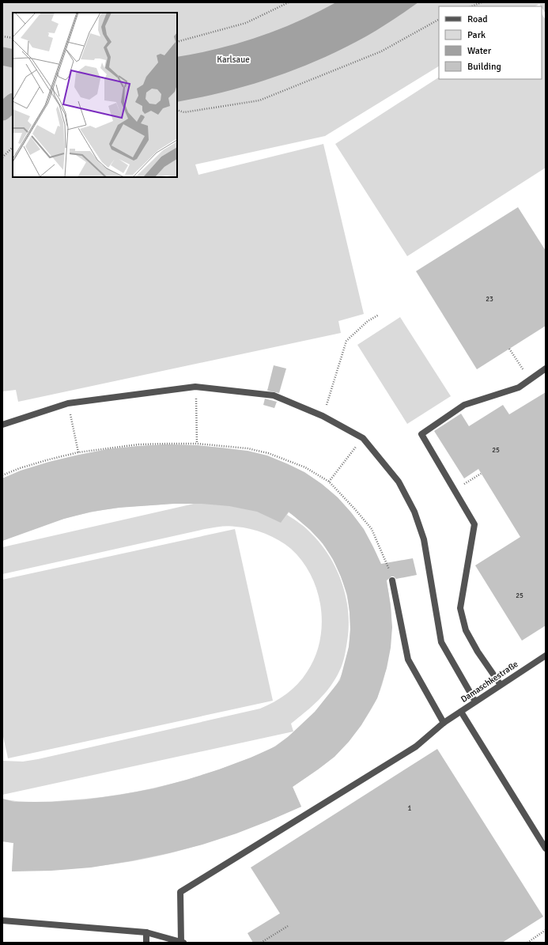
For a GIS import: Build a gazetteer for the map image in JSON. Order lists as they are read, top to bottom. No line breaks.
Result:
{"streets":{"street":["Damaschkestraße"]},"parks":["Karlsaue"],"house_numbers":["23","25","25","1"],"legend":["Road","Park","Water","Building"]}
